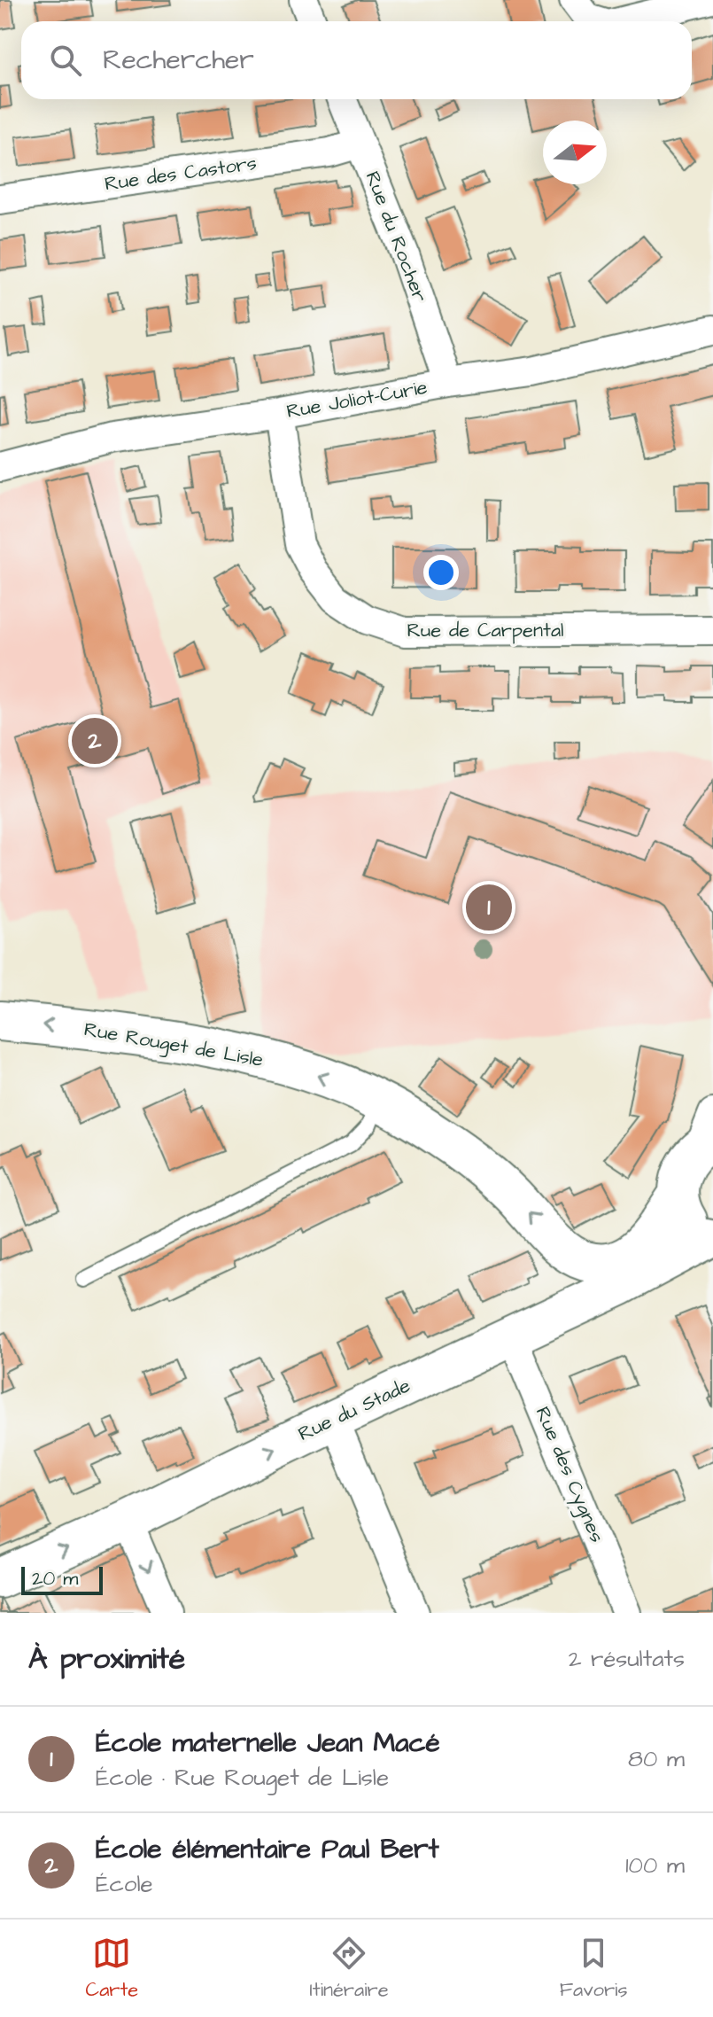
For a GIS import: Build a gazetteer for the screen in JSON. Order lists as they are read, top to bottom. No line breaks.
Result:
{"streets":{"street":["Rue des Castors","Rue du Rocher","Rue Joliot-Curie","Rue de Carpental","Rue Rouget de Lisle","Rue du Stade","Rue des Cygnes"]},"crossings":[["Rue des Castors","Rue du Rocher"],["Rue du Rocher","Rue Joliot-Curie"],["Rue Joliot-Curie","Rue de Carpental"],["Rue du Stade","Rue des Cygnes"]],"one_way":["Rue Rouget de Lisle","Rue du Stade"],"scale_bar":"20 m","north":"right","page":{"search":"Rechercher","pins":["2","1"],"scale":"20 m","heading":["À proximité","2 résultats"],"list":[{"mark":"1","name":"École maternelle Jean Macé","note":"École · Rue Rouget de Lisle","value":"80 m"},{"mark":"2","name":"École élémentaire Paul Bert","note":"École","value":"100 m"}],"nav":["Carte","Itinéraire","Favoris"]}}
